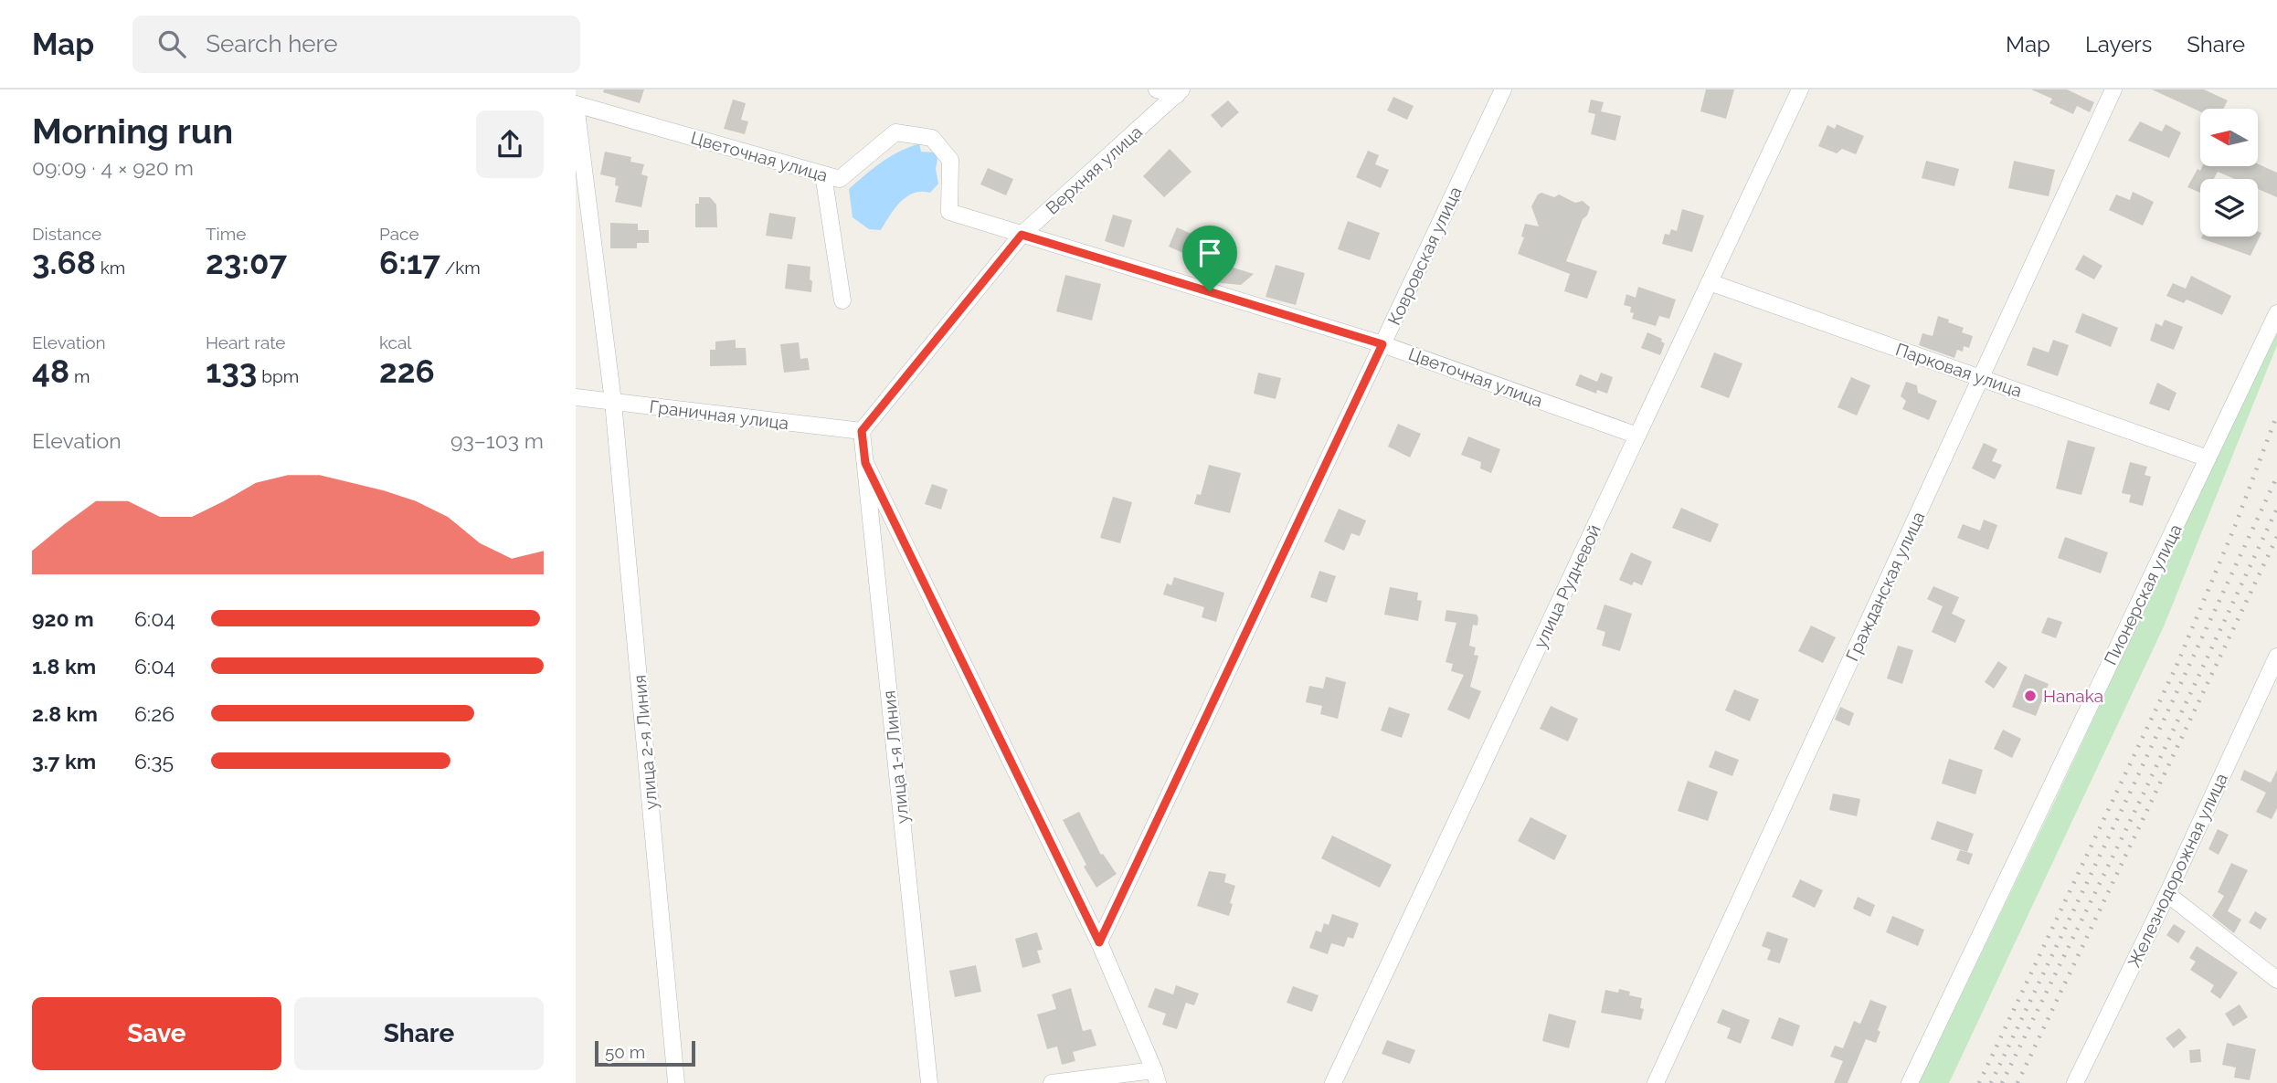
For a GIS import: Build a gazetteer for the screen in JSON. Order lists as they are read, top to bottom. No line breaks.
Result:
{"streets":{"street":["Цветочная улица","Верхняя улица","Ковровская улица","Парковая улица","Граничная улица","улица Рудневой","Гражданская улица","Пионерская улица","улица 2-я Линия","улица 1-я Линия","Железнодорожная улица"]},"crossings":[["Цветочная улица","Верхняя улица"],["Цветочная улица","Ковровская улица"],["Цветочная улица","улица Рудневой"],["Цветочная улица","улица 2-я Линия"],["Верхняя улица","Граничная улица"],["Верхняя улица","улица 1-я Линия"],["Парковая улица","улица Рудневой"],["Парковая улица","Гражданская улица"],["Парковая улица","Пионерская улица"],["Граничная улица","улица 2-я Линия"],["Граничная улица","улица 1-я Линия"]],"places":["Hanaka"],"scale_bar":"50 m","north":"left","page":{"header":"Map","search":"Search here","nav":["Map","Layers","Share"],"heading":["Morning run","09:09 · 4 × 920 m"],"stats":[["Distance","3.68 km"],["Time","23:07"],["Pace","6:17 /km"],["Elevation","48 m"],["Heart rate","133 bpm"],["kcal","226"]],"chart":["Elevation","93–103 m"],"list":[{"name":"920 m","note":"6:04"},{"name":"1.8 km","note":"6:04"},{"name":"2.8 km","note":"6:26"},{"name":"3.7 km","note":"6:35"}],"buttons":["Save","Share"],"scale":"50 m"}}
